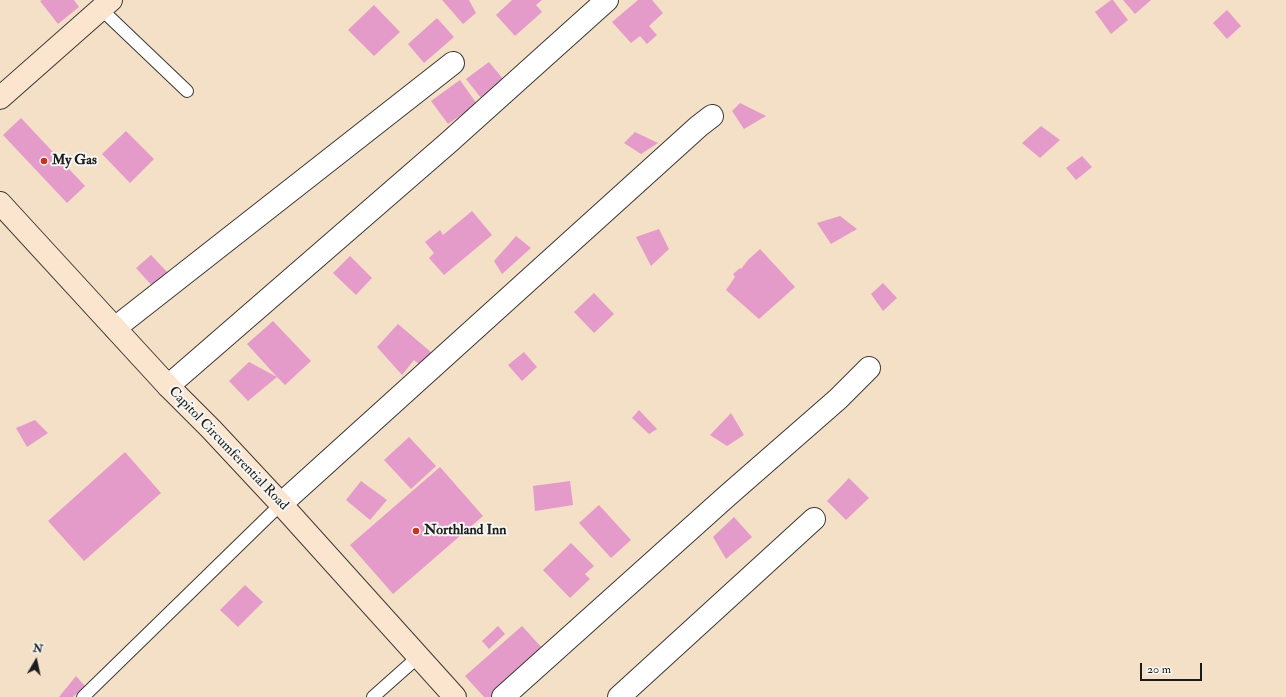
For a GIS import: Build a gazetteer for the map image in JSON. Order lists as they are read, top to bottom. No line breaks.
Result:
{"streets":{"main road":["Capitol Circumferential Road"]},"places":["My Gas","Northland Inn"],"scale_bar":"20 m","north":"top"}
